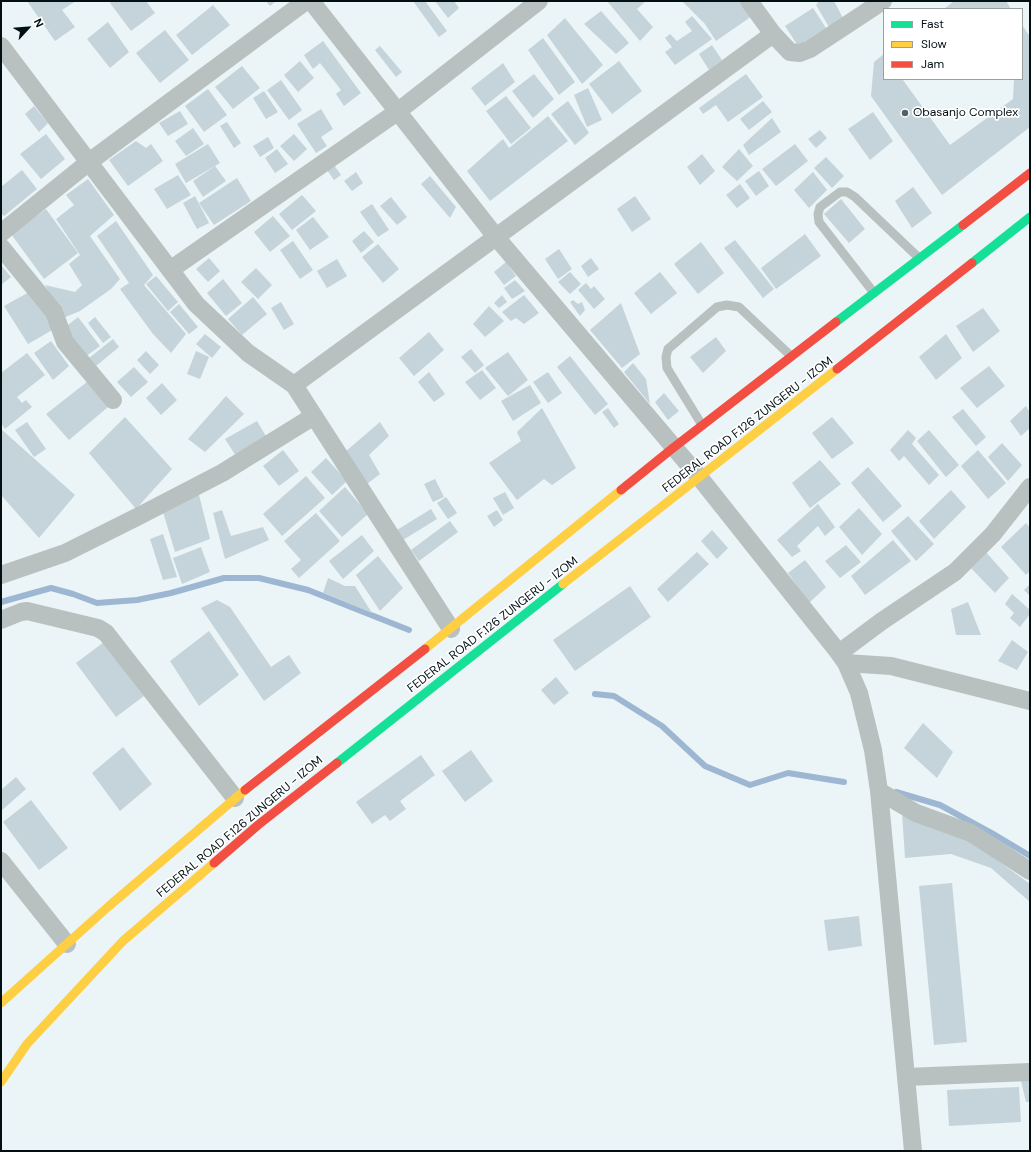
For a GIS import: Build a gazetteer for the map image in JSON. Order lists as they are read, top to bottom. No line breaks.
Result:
{"streets":{"main road":["FEDERAL ROAD F.126 ZUNGERU - IZOM"]},"places":["Obasanjo Complex"],"legend":["Fast","Slow","Jam"],"north":"top right"}
